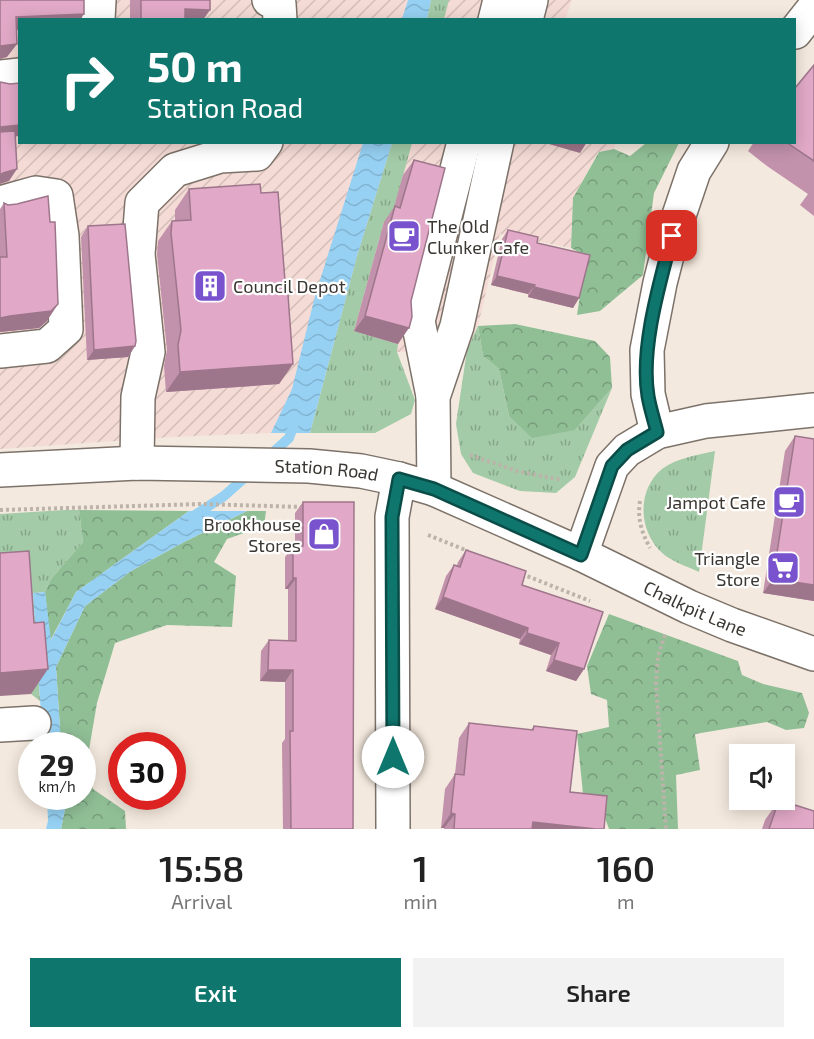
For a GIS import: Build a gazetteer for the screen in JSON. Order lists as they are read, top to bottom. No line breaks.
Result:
{"streets":{"main road":["Station Road","Chalkpit Lane"]},"crossings":[["Station Road","Chalkpit Lane"]],"places":{"cafe":["The Old Clunker Cafe","Jampot Cafe"],"building":["Council Depot"],"shop":["Brookhouse Stores"],"supermarket":["Triangle Store"]},"page":{"turn":["50 m","Station Road"],"speed":"29 km/h","limit":"30","eta":["15:58","Arrival","1","min","160","m"],"buttons":["Exit","Share"]}}
